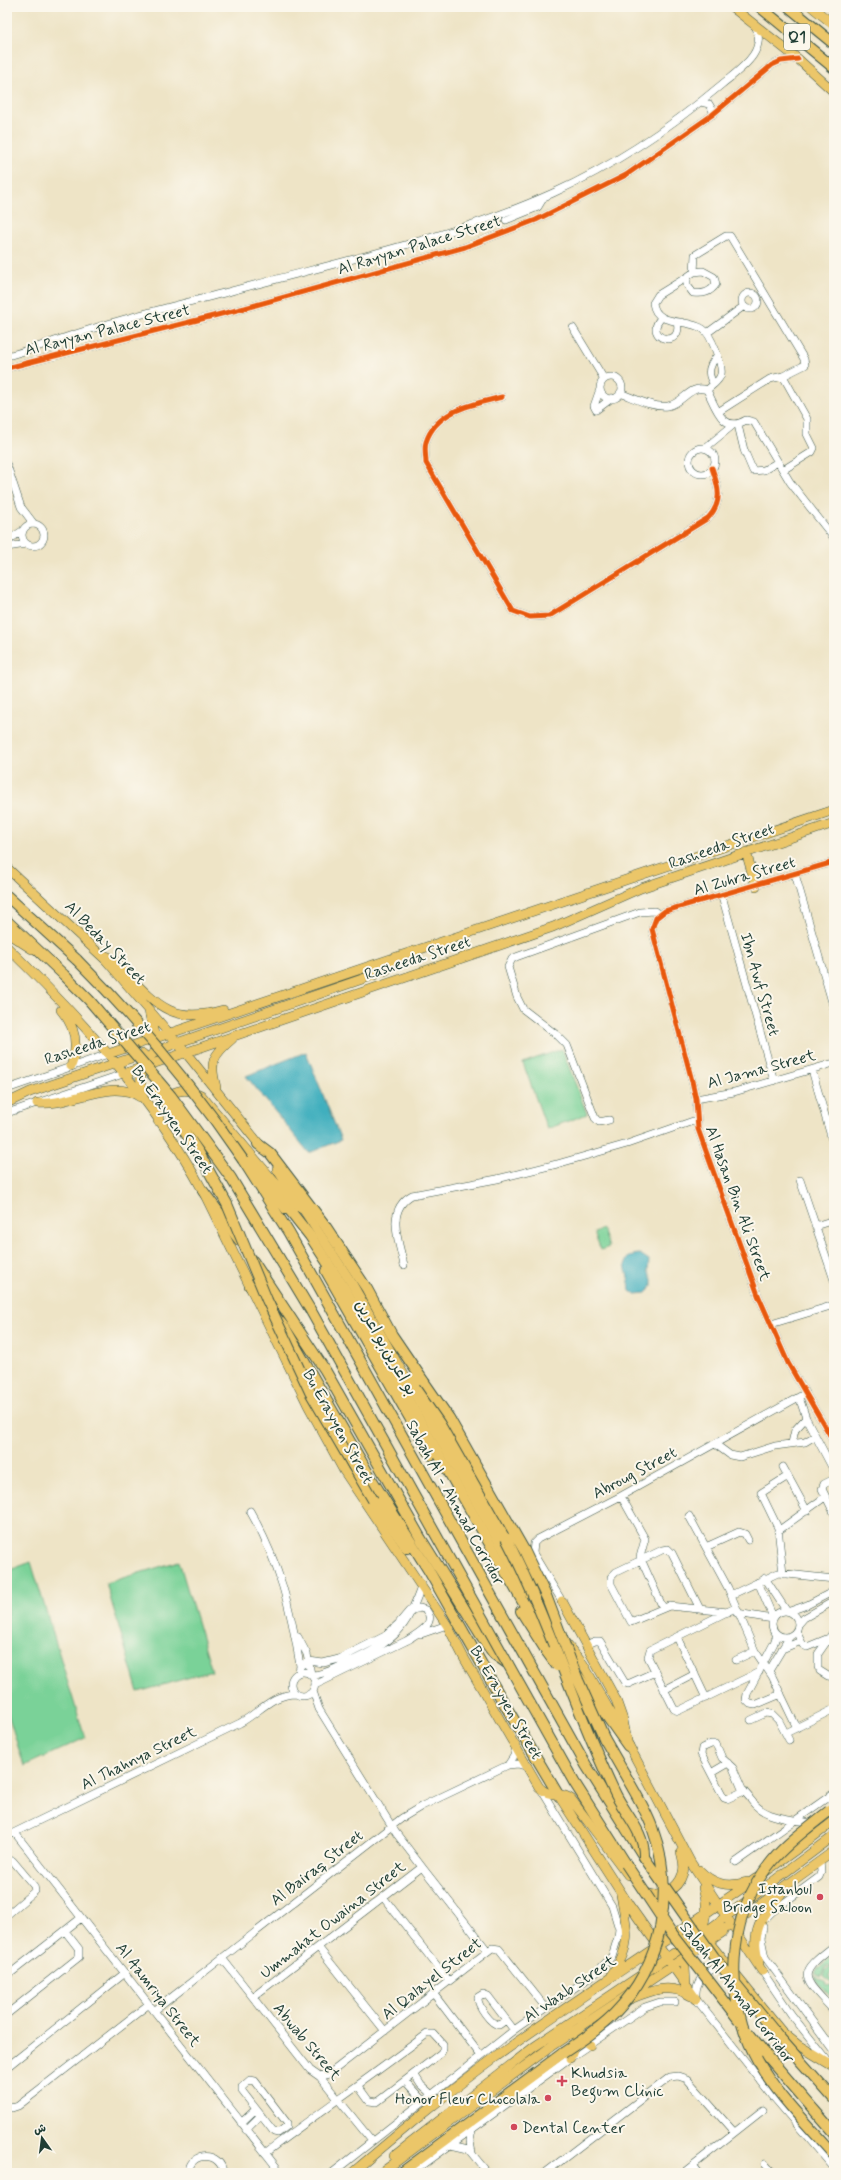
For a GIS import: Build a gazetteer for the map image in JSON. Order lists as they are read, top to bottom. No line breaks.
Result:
{"streets":{"highway":["Q1","Bu Erayyen Street","بو اعرين,بو اعرين","Sabah Al - Ahmad Corridor","Sabah Al Ahmad Corridor"],"main road":["Rasheeda Street","Al Beday Street","Al Waab Street"],"street":["Al Rayyan Palace Street","Al Zuhra Street","Ibn Awf Street","Al Jama Street","Al Hasan Bin Ali Street","Abroug Street","Al Thahnya Street","Al Bairaq Street","Ummahat Owaina Street","Al Qalayel Street","Al Aamriya Street","Abwab Street"]},"crossings":[["Rasheeda Street","Al Beday Street"],["Rasheeda Street","Bu Erayyen Street"],["Al Zuhra Street","Ibn Awf Street"],["Al Zuhra Street","Al Hasan Bin Ali Street"],["Ibn Awf Street","Al Jama Street"],["Al Jama Street","Al Hasan Bin Ali Street"],["Bu Erayyen Street","بو اعرين,بو اعرين"],["Bu Erayyen Street","Sabah Al - Ahmad Corridor"],["Bu Erayyen Street","Al Waab Street"],["Bu Erayyen Street","Sabah Al Ahmad Corridor"],["Al Hasan Bin Ali Street","Abroug Street"],["Sabah Al - Ahmad Corridor","Sabah Al Ahmad Corridor"],["Al Thahnya Street","Al Aamriya Street"],["Al Bairaq Street","Al Aamriya Street"],["Al Bairaq Street","Abwab Street"],["Ummahat Owaina Street","Abwab Street"],["Al Qalayel Street","Al Waab Street"],["Al Qalayel Street","Abwab Street"],["Al Waab Street","Sabah Al Ahmad Corridor"],["Al Waab Street","Abwab Street"]],"places":{"other":["Istanbul Bridge Saloon","Honor Fleur Chocolala","Dental Center"],"health":["Khudsia Begum Clinic"]},"north":"top"}
